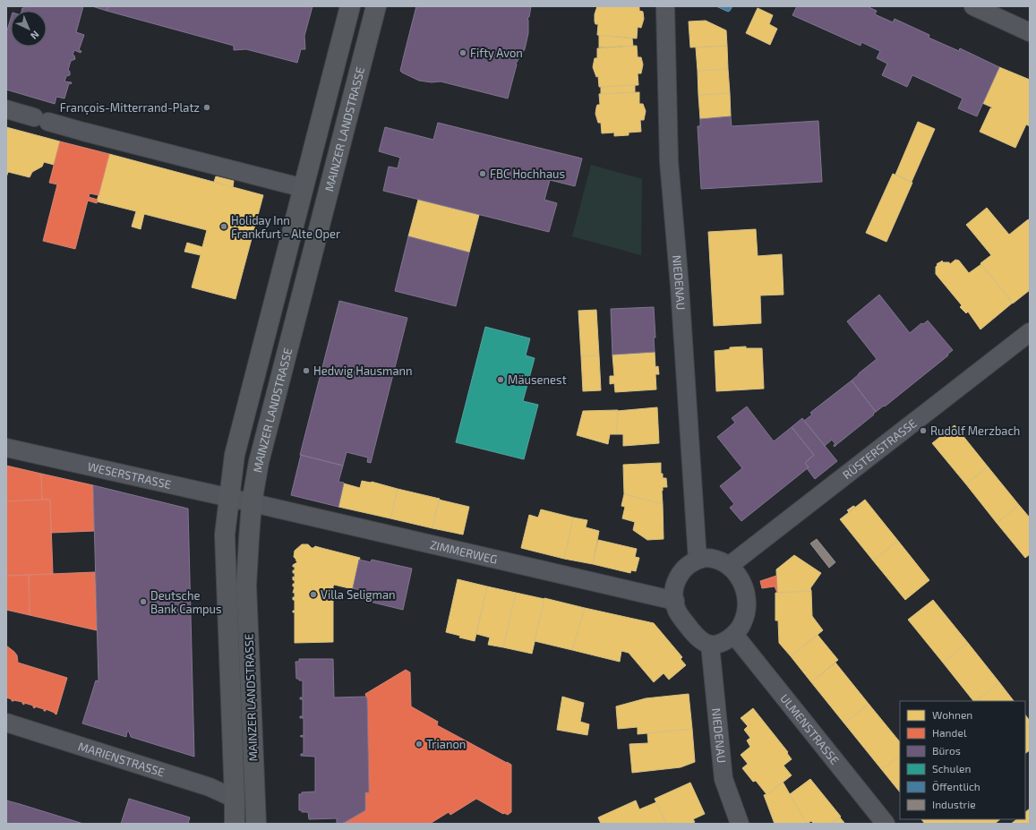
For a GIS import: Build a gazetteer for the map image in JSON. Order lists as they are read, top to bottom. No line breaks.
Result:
{"streets":{"main road":["MAINZER LANDSTRASSE"],"street":["NIEDENAU","RÜSTERSTRASSE","WESERSTRASSE","ZIMMERWEG","ULMENSTRASSE","MARIENSTRASSE"]},"crossings":[["MAINZER LANDSTRASSE","WESERSTRASSE"],["MAINZER LANDSTRASSE","ZIMMERWEG"],["MAINZER LANDSTRASSE","MARIENSTRASSE"],["NIEDENAU","RÜSTERSTRASSE"],["NIEDENAU","ZIMMERWEG"],["NIEDENAU","ULMENSTRASSE"],["RÜSTERSTRASSE","ZIMMERWEG"],["RÜSTERSTRASSE","ULMENSTRASSE"],["WESERSTRASSE","ZIMMERWEG"],["ZIMMERWEG","ULMENSTRASSE"]],"places":["Fifty Avon","François-Mitterrand-Platz","FBC Hochhaus","Holiday Inn Frankfurt - Alte Oper","Hedwig Hausmann","Mäusenest","Rudolf Merzbach","Villa Seligman","Deutsche Bank Campus","Trianon"],"legend":["Wohnen","Handel","Büros","Schulen","Öffentlich","Industrie"],"north":"bottom right"}
